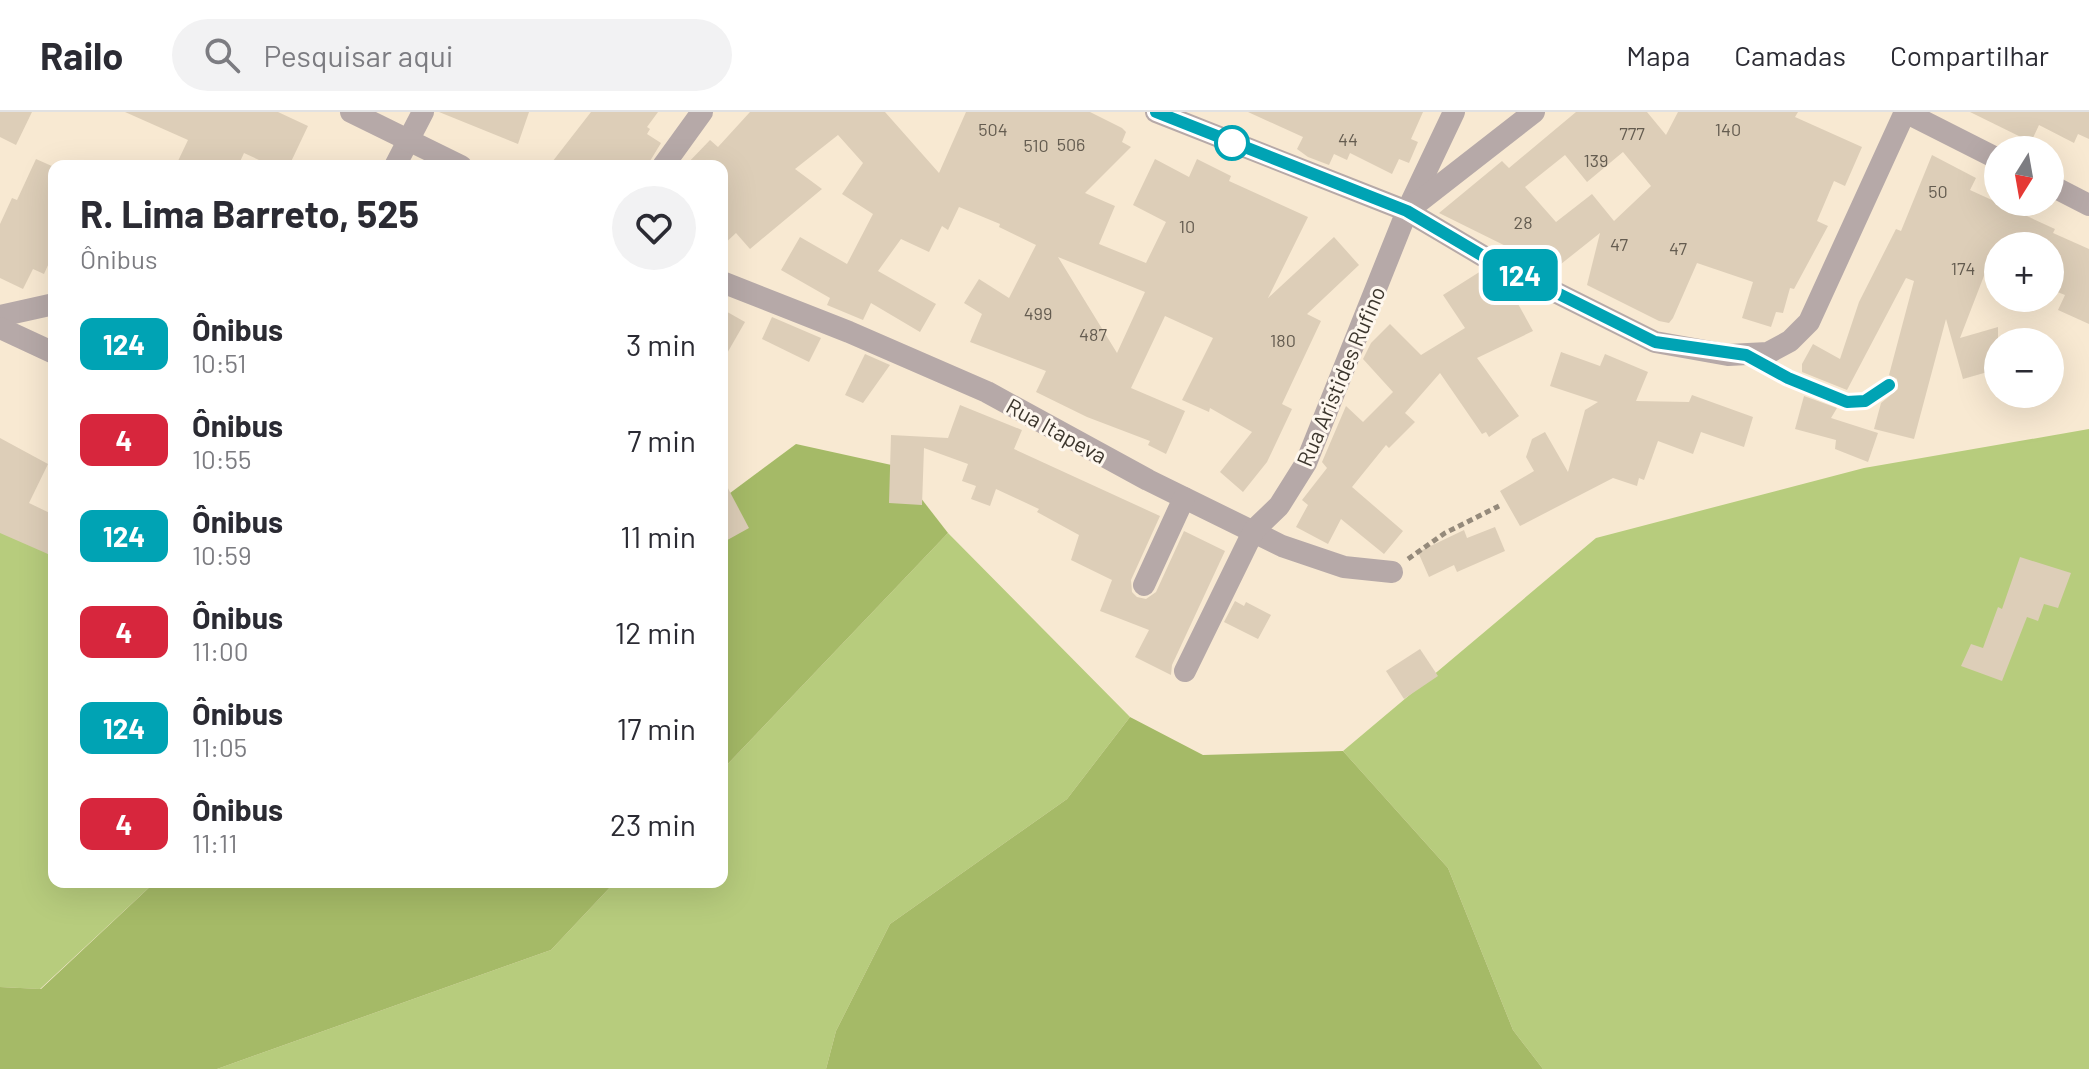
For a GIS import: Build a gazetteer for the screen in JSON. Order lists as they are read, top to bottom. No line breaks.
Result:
{"streets":{"street":["Rua Aristides Rufino","Rua Itapeva"]},"crossings":[["Rua Aristides Rufino","Rua Itapeva"]],"lines":["bus line 124"],"house_numbers":["504","140","777","44","506","510","139","50","28","10","47","47","174","499","487","180"],"north":"bottom","page":{"header":"Railo","search":"Pesquisar aqui","nav":["Mapa","Camadas","Compartilhar"],"on_map":"124","map_buttons":["+","−"],"heading":["R. Lima Barreto, 525","Ônibus"],"list":[{"mark":"124","name":"Ônibus","note":"10:51","value":"3 min"},{"mark":"4","name":"Ônibus","note":"10:55","value":"7 min"},{"mark":"124","name":"Ônibus","note":"10:59","value":"11 min"},{"mark":"4","name":"Ônibus","note":"11:00","value":"12 min"},{"mark":"124","name":"Ônibus","note":"11:05","value":"17 min"},{"mark":"4","name":"Ônibus","note":"11:11","value":"23 min"}]}}
